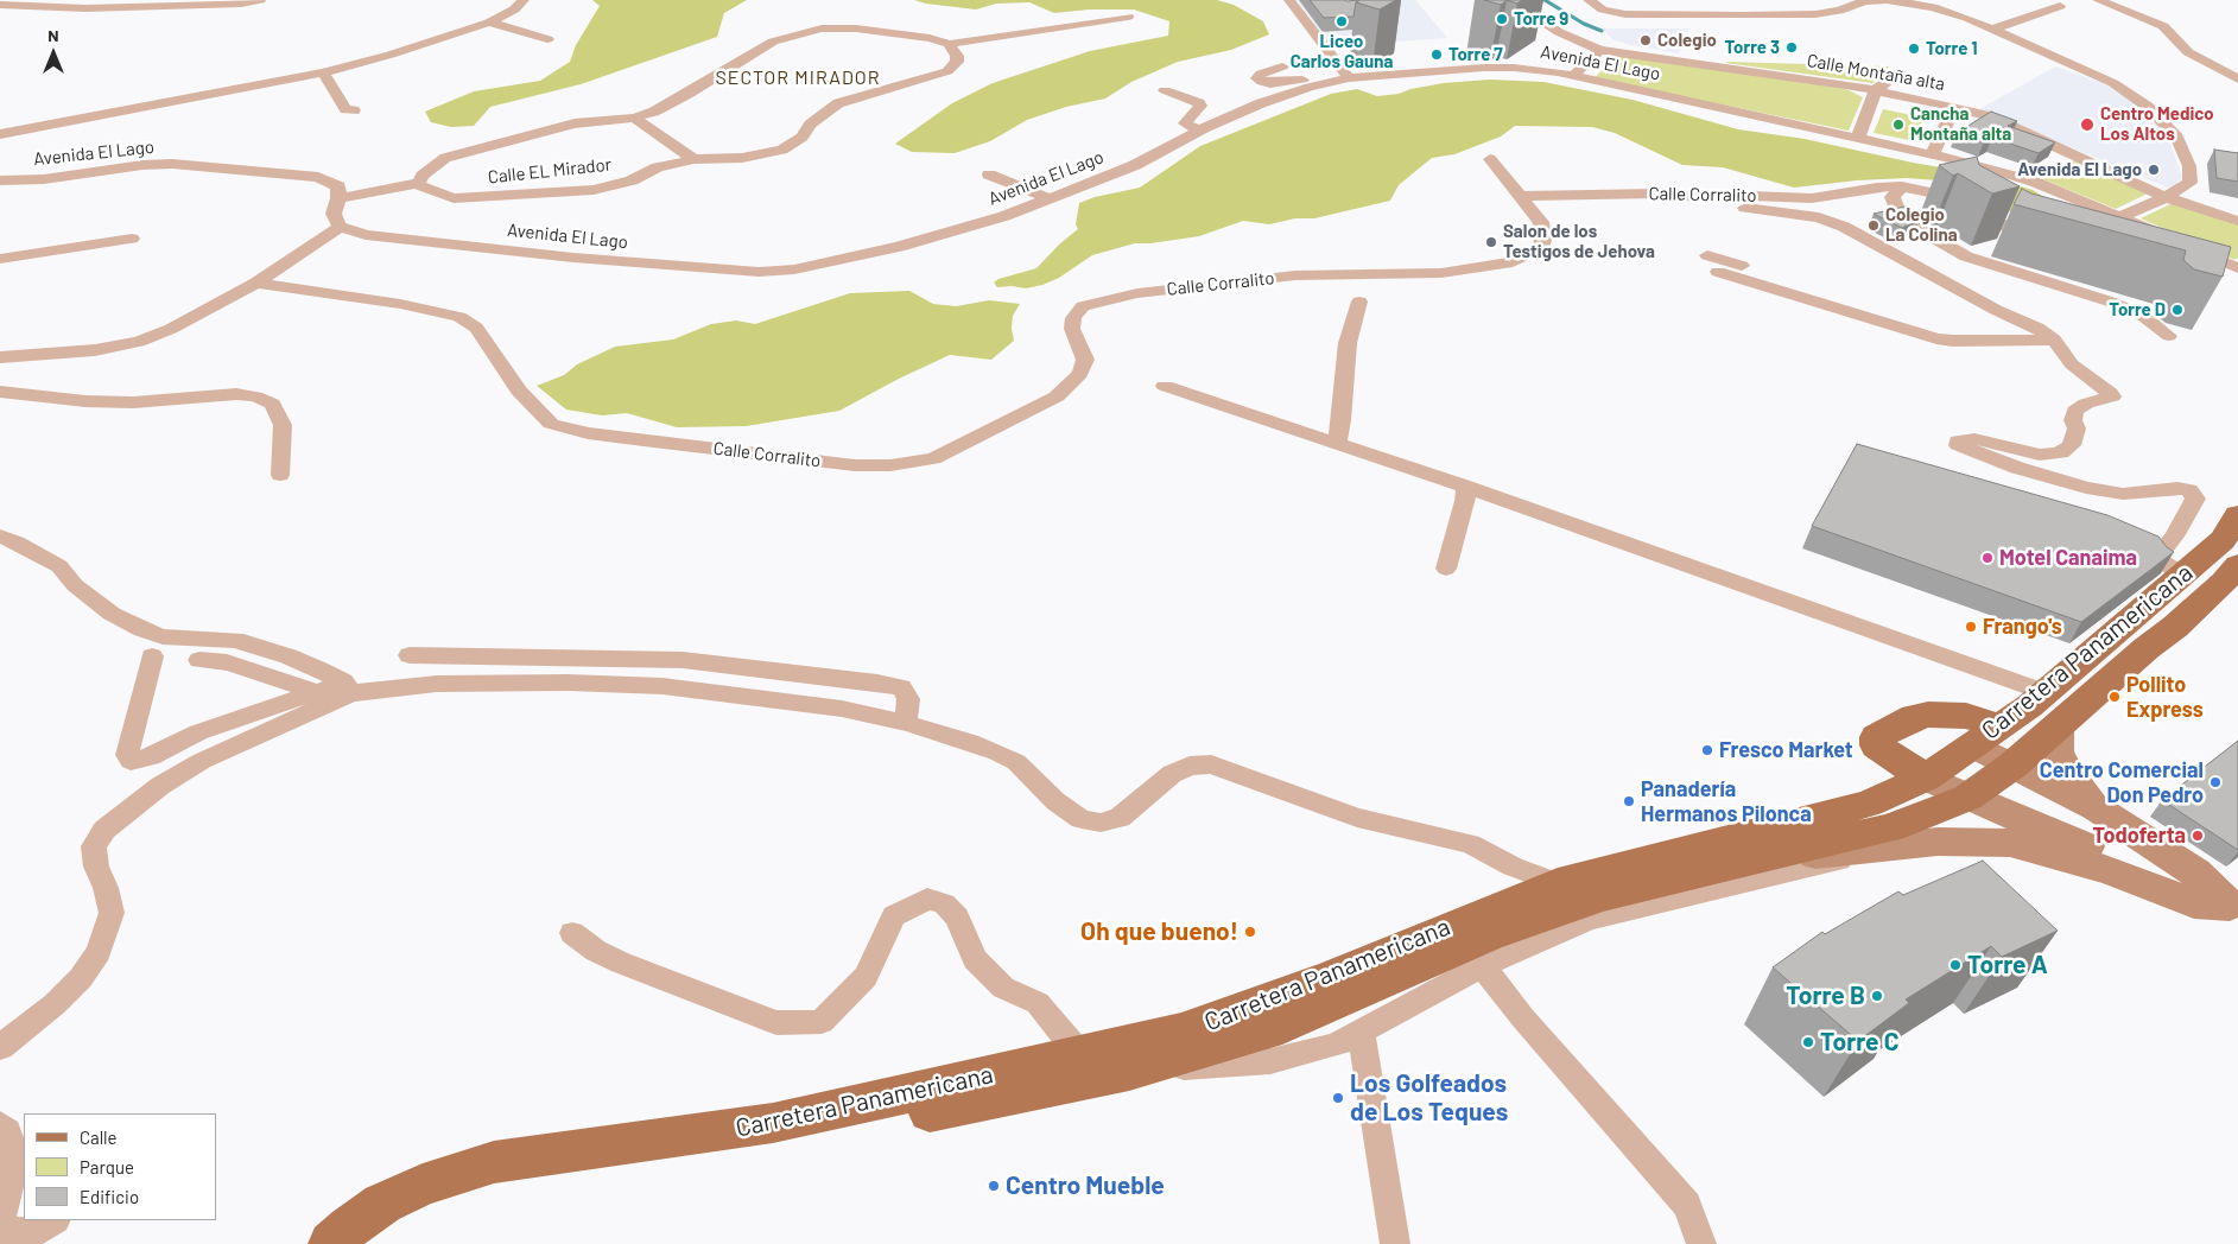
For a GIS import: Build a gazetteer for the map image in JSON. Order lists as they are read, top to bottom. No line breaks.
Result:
{"streets":{"main road":["Carretera Panamericana"],"street":["Avenida El Lago","Calle Montaña alta","Calle EL Mirador","Calle Corralito"]},"districts":["SECTOR MIRADOR"],"places":["Torre 9","Liceo Carlos Gauna","Colegio","Torre 3","Torre 1","Torre 7","Cancha Montaña alta","Centro Medico Los Altos","Avenida El Lago","Colegio La Colina","Salon de los Testigos de Jehova","Torre D","Motel Canaima","Frango's","Pollito Express","Fresco Market","Centro Comercial Don Pedro","Panadería Hermanos Pilonca","Todoferta","Oh que bueno!","Torre A","Torre B","Torre C","Los Golfeados de Los Teques","Centro Mueble"],"legend":["Calle","Parque","Edificio"],"north":"top"}
